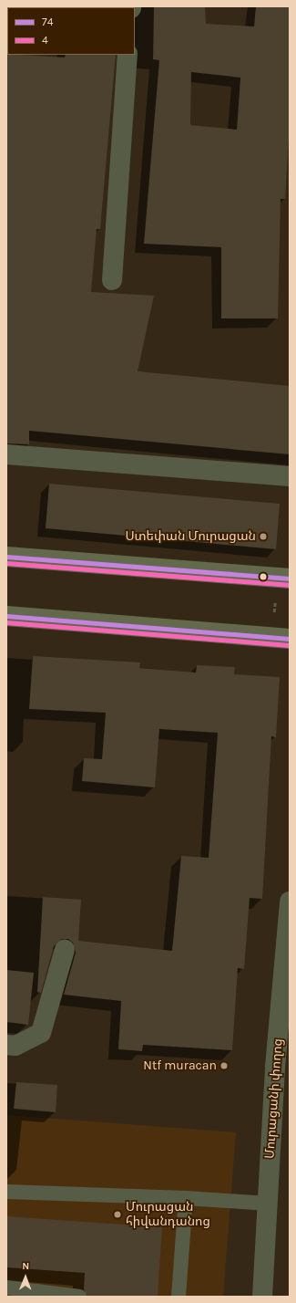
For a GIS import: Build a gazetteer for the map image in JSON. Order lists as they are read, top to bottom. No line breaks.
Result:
{"streets":{"street":["Մուրացանի փողոց"]},"places":["Ստեփան Մուրացան","Ntf muracan","Մուրացան հիվանդանոց"],"lines":["transit line 74","transit line 4"],"legend":["74","4"],"north":"top"}
